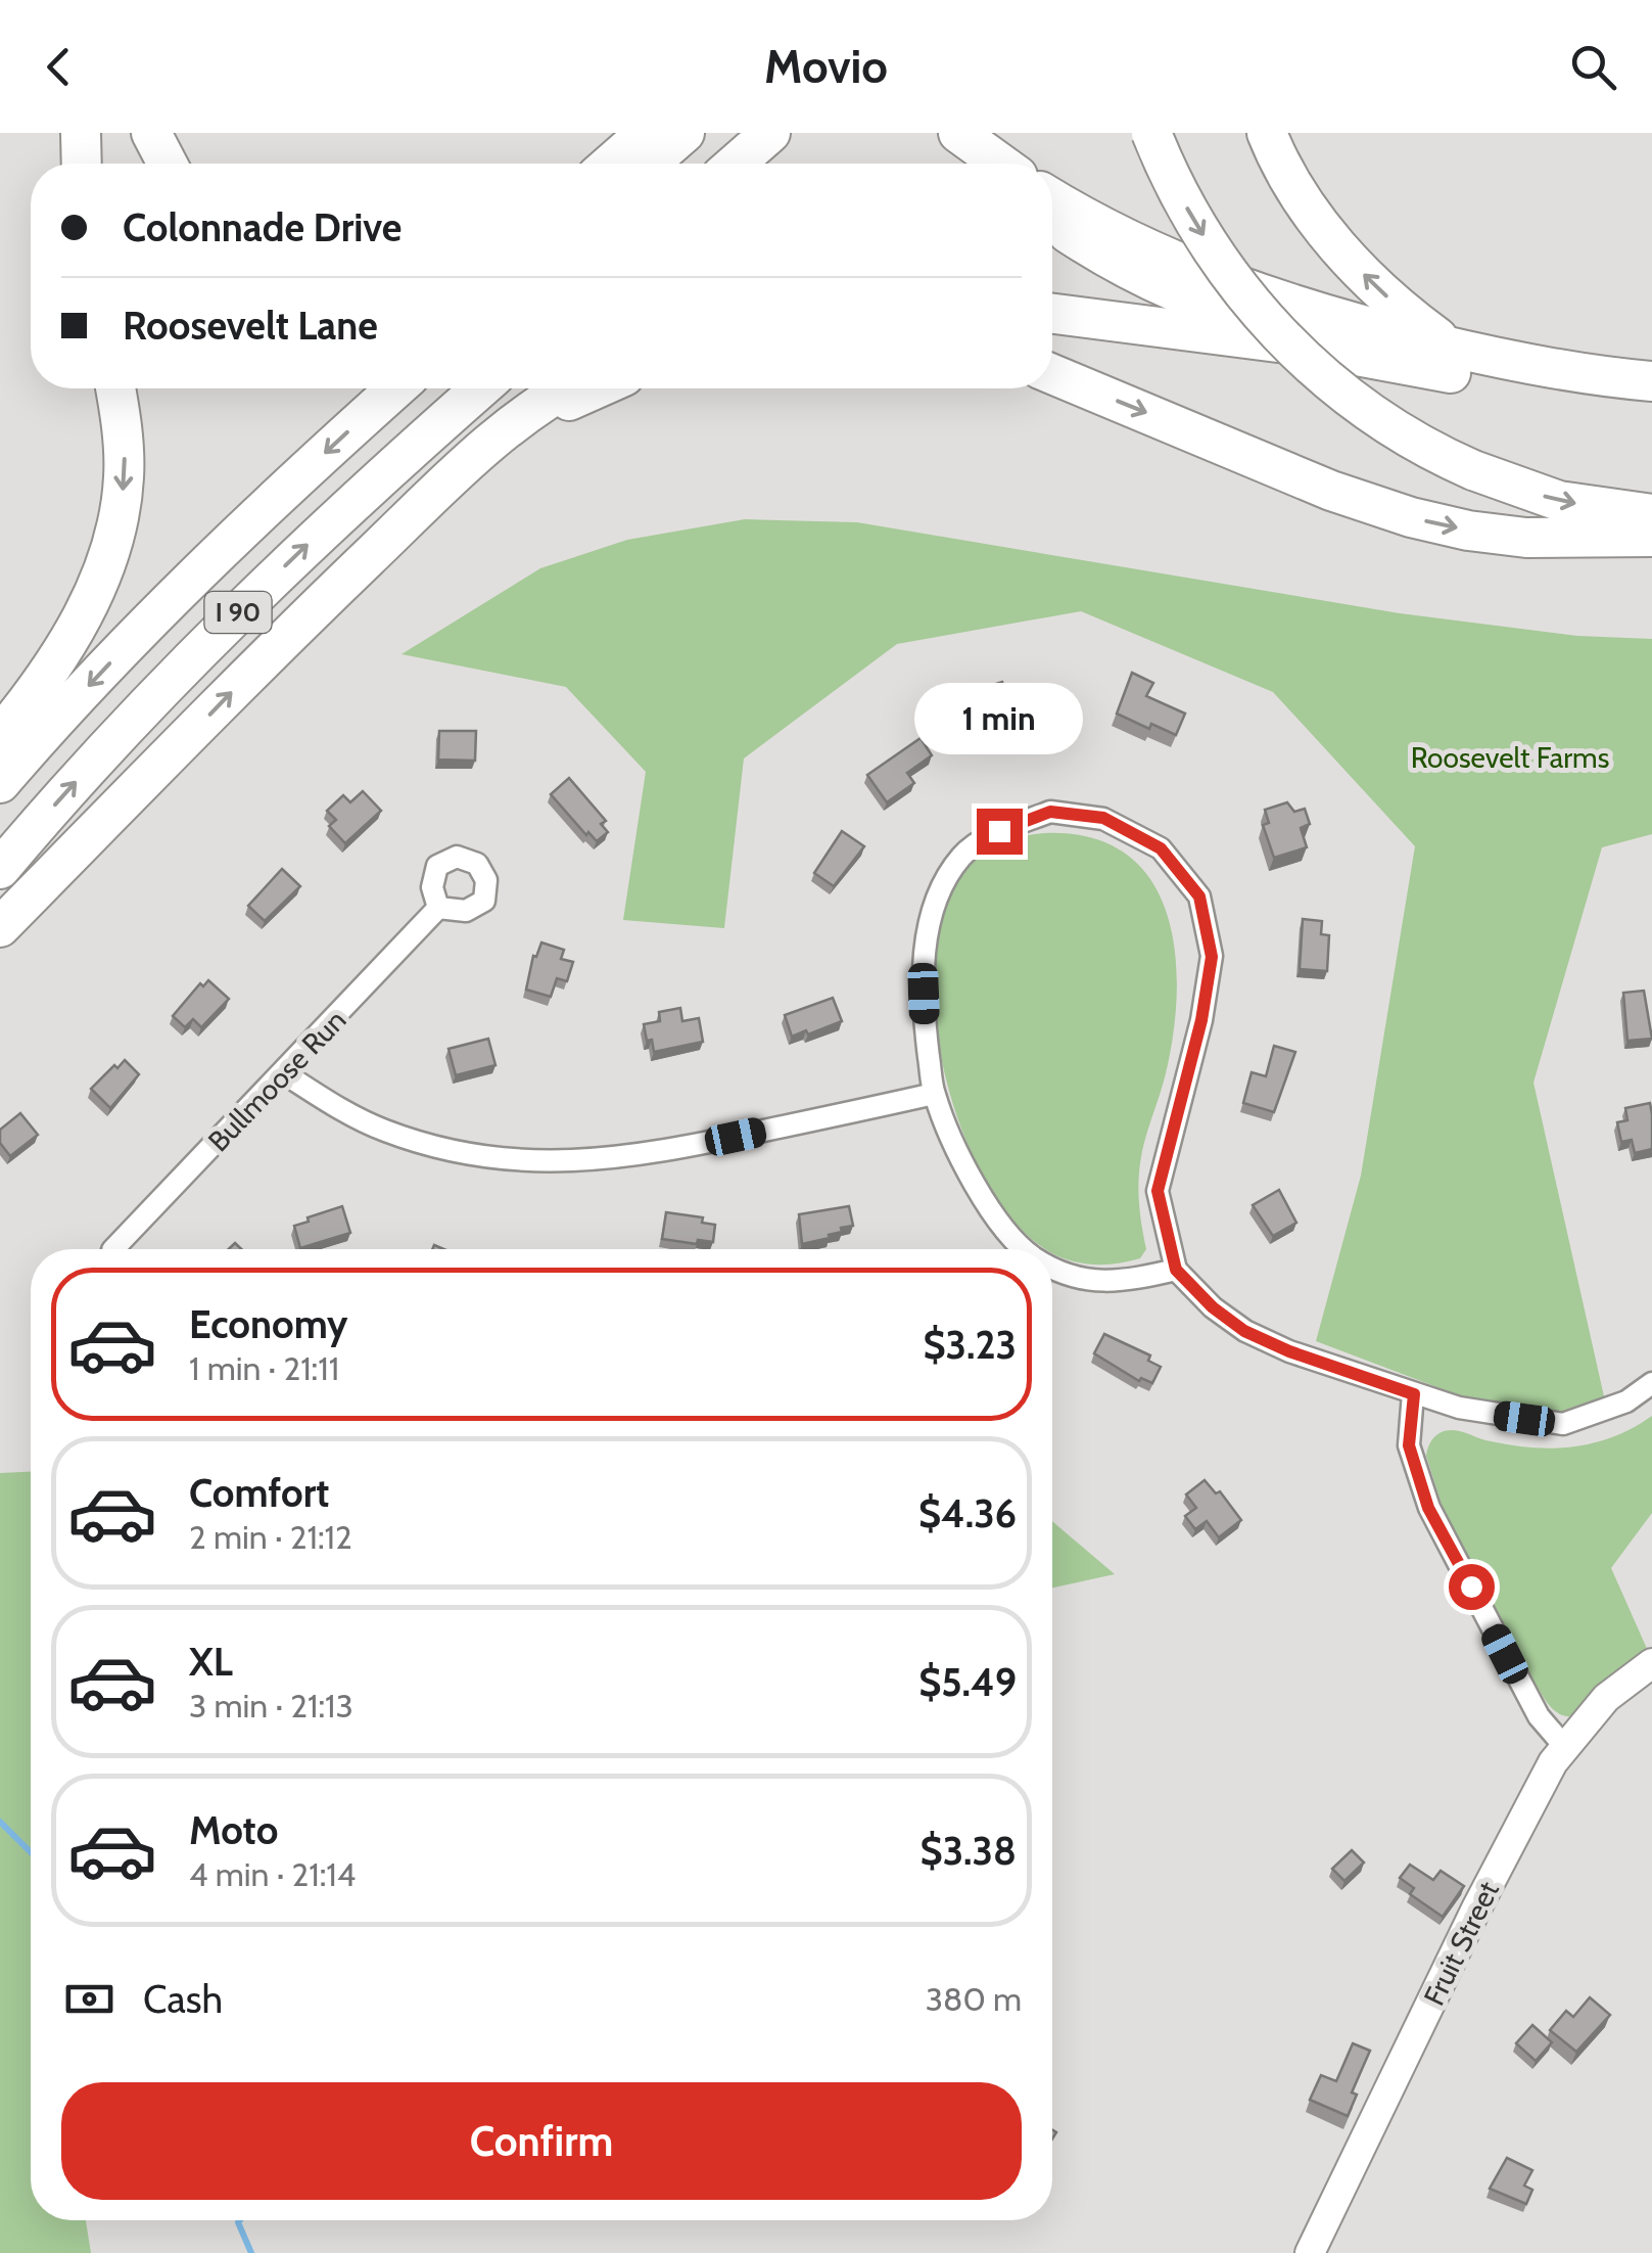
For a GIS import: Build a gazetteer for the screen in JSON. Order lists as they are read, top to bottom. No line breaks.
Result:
{"streets":{"highway":["I 90"],"street":["Bullmoose Run","Fruit Street"]},"parks":["Roosevelt Farms"],"page":{"header":"Movio","banner":["Colonnade Drive","Roosevelt Lane"],"bubble":"1 min","list":[{"name":"Economy","note":"1 min · 21:11","value":"$3.23"},{"name":"Comfort","note":"2 min · 21:12","value":"$4.36"},{"name":"XL","note":"3 min · 21:13","value":"$5.49"},{"name":"Moto","note":"4 min · 21:14","value":"$3.38"}],"pay":["Cash","380 m"],"buttons":"Confirm"}}
